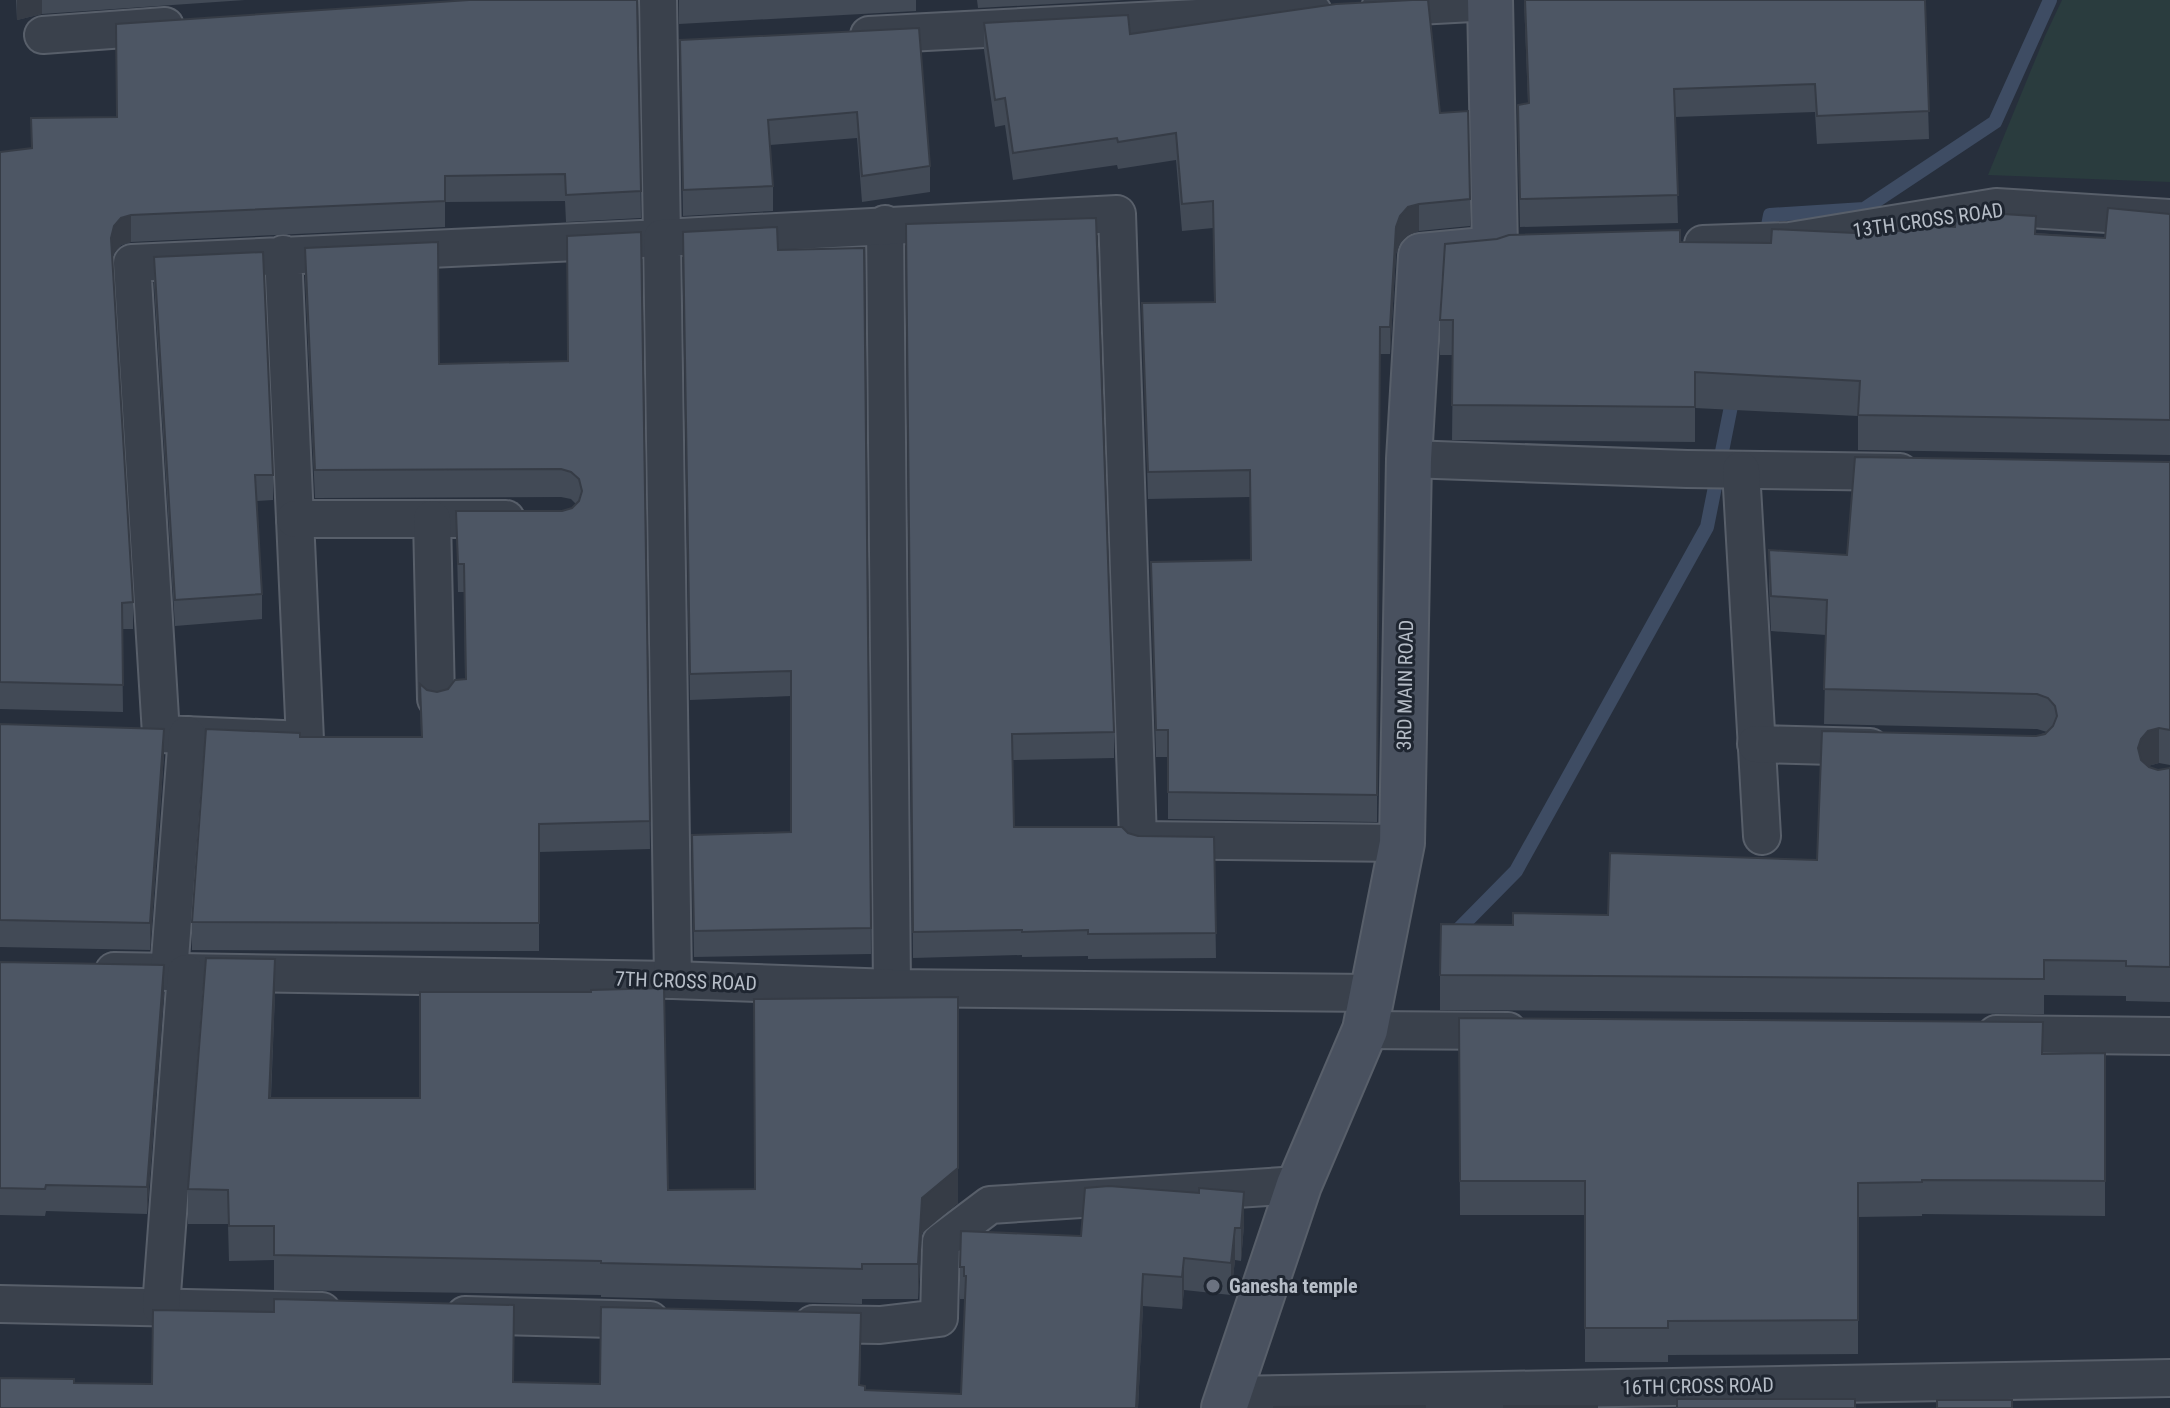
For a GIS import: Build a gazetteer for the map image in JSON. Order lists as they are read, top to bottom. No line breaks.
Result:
{"streets":{"street":["13TH CROSS ROAD","3RD MAIN ROAD","7TH CROSS ROAD","16TH CROSS ROAD"]},"crossings":[["3RD MAIN ROAD","7TH CROSS ROAD"],["3RD MAIN ROAD","16TH CROSS ROAD"]],"places":["Ganesha temple"]}
